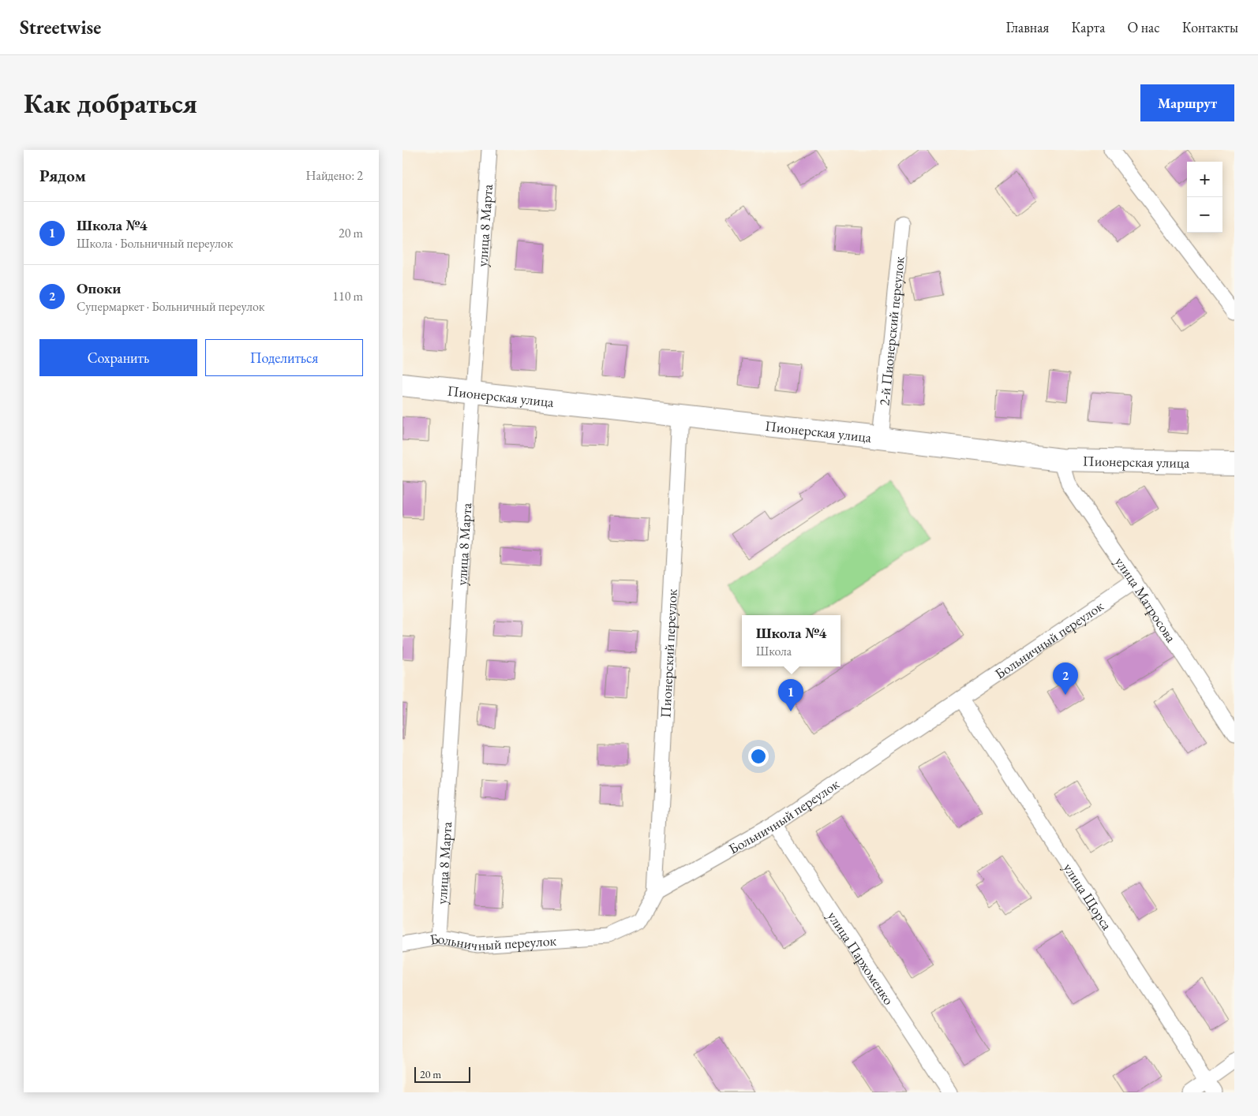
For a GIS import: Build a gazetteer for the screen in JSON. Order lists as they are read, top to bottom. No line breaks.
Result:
{"streets":{"street":["улица 8 Марта","2-й Пионерский переулок","Пионерская улица","улица Матросова","Больничный переулок","Пионерский переулок","улица Щорса","улица Пархоменко"]},"crossings":[["улица 8 Марта","Пионерская улица"],["улица 8 Марта","Больничный переулок"],["2-й Пионерский переулок","Пионерская улица"],["Пионерская улица","улица Матросова"],["Пионерская улица","Пионерский переулок"],["улица Матросова","Больничный переулок"],["Больничный переулок","Пионерский переулок"],["Больничный переулок","улица Щорса"],["Больничный переулок","улица Пархоменко"]],"scale_bar":"20 m","page":{"header":"Streetwise","nav":["Главная","Карта","О нас","Контакты"],"buttons":["Маршрут",["Сохранить","Поделиться"]],"title":"Как добраться","heading":["Рядом","Найдено: 2"],"map_buttons":["+","−"],"list":[{"mark":"1","name":"Школа №4","note":"Школа · Больничный переулок","value":"20 m"},{"mark":"2","name":"Опоки","note":"Супермаркет · Больничный переулок","value":"110 m"}],"popup":["Школа №4","Школа"],"pins":["2","1"],"scale":"20 m"}}
